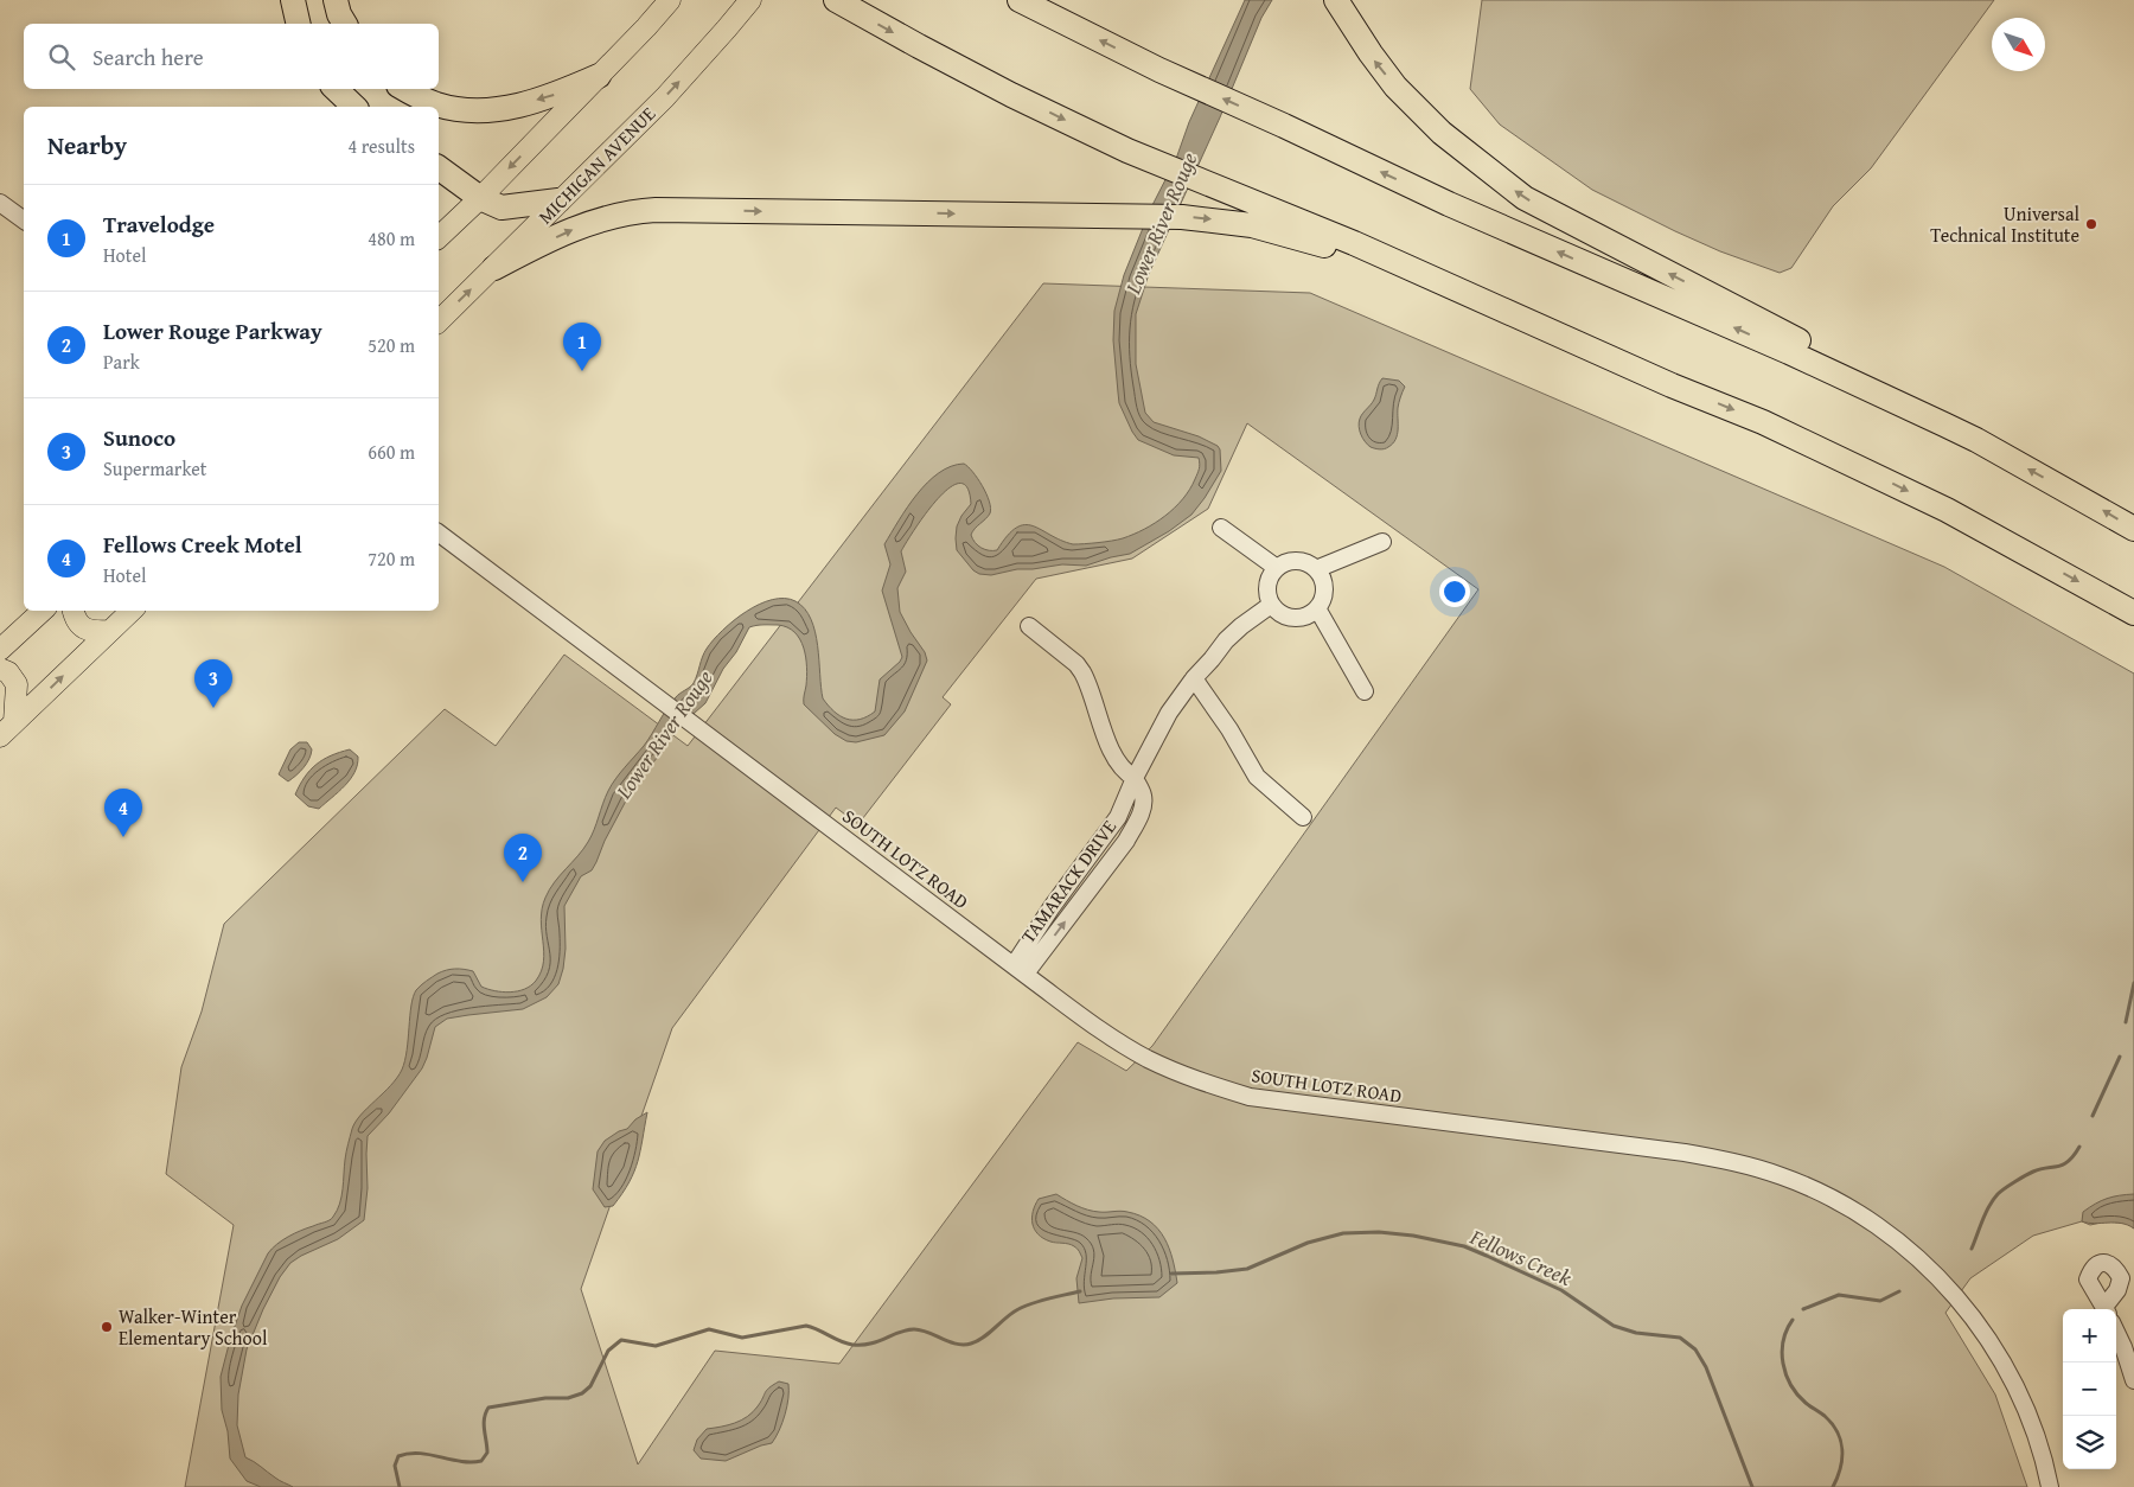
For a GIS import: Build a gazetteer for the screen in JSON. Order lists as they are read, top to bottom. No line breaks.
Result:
{"streets":{"main road":["MICHIGAN AVENUE"],"street":["SOUTH LOTZ ROAD","TAMARACK DRIVE"]},"crossings":[["SOUTH LOTZ ROAD","TAMARACK DRIVE"]],"water":["Lower River Rouge","Fellows Creek"],"places":["Universal Technical Institute","Walker-Winter Elementary School"],"north":"bottom right","page":{"search":"Search here","heading":["Nearby","4 results"],"list":[{"mark":"1","name":"Travelodge","note":"Hotel","value":"480 m"},{"mark":"2","name":"Lower Rouge Parkway","note":"Park","value":"520 m"},{"mark":"3","name":"Sunoco","note":"Supermarket","value":"660 m"},{"mark":"4","name":"Fellows Creek Motel","note":"Hotel","value":"720 m"}],"pins":["1","3","4","2"],"map_buttons":["+","−"]}}
